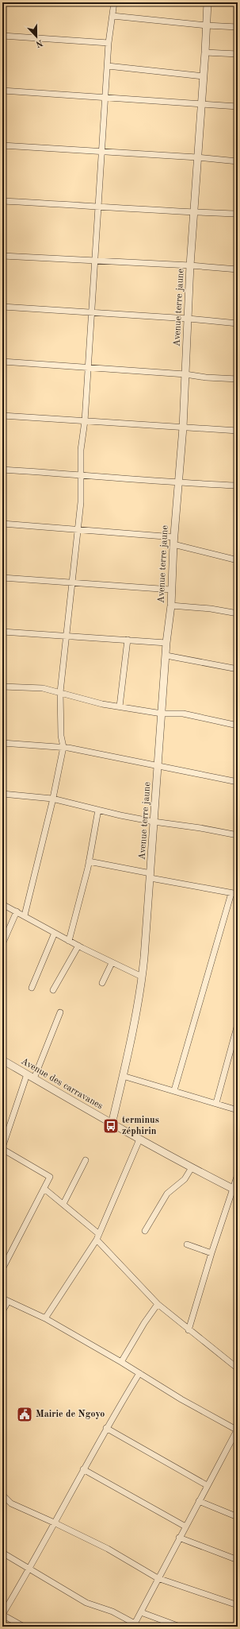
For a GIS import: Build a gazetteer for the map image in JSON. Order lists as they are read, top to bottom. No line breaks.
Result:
{"streets":{"street":["Avenue terre jaune","Avenue des carravanes"]},"crossings":[["Avenue terre jaune","Avenue des carravanes"]],"places":{"bus stop":["terminus zéphirin"],"public building":["Mairie de Ngoyo"]},"north":"bottom"}
